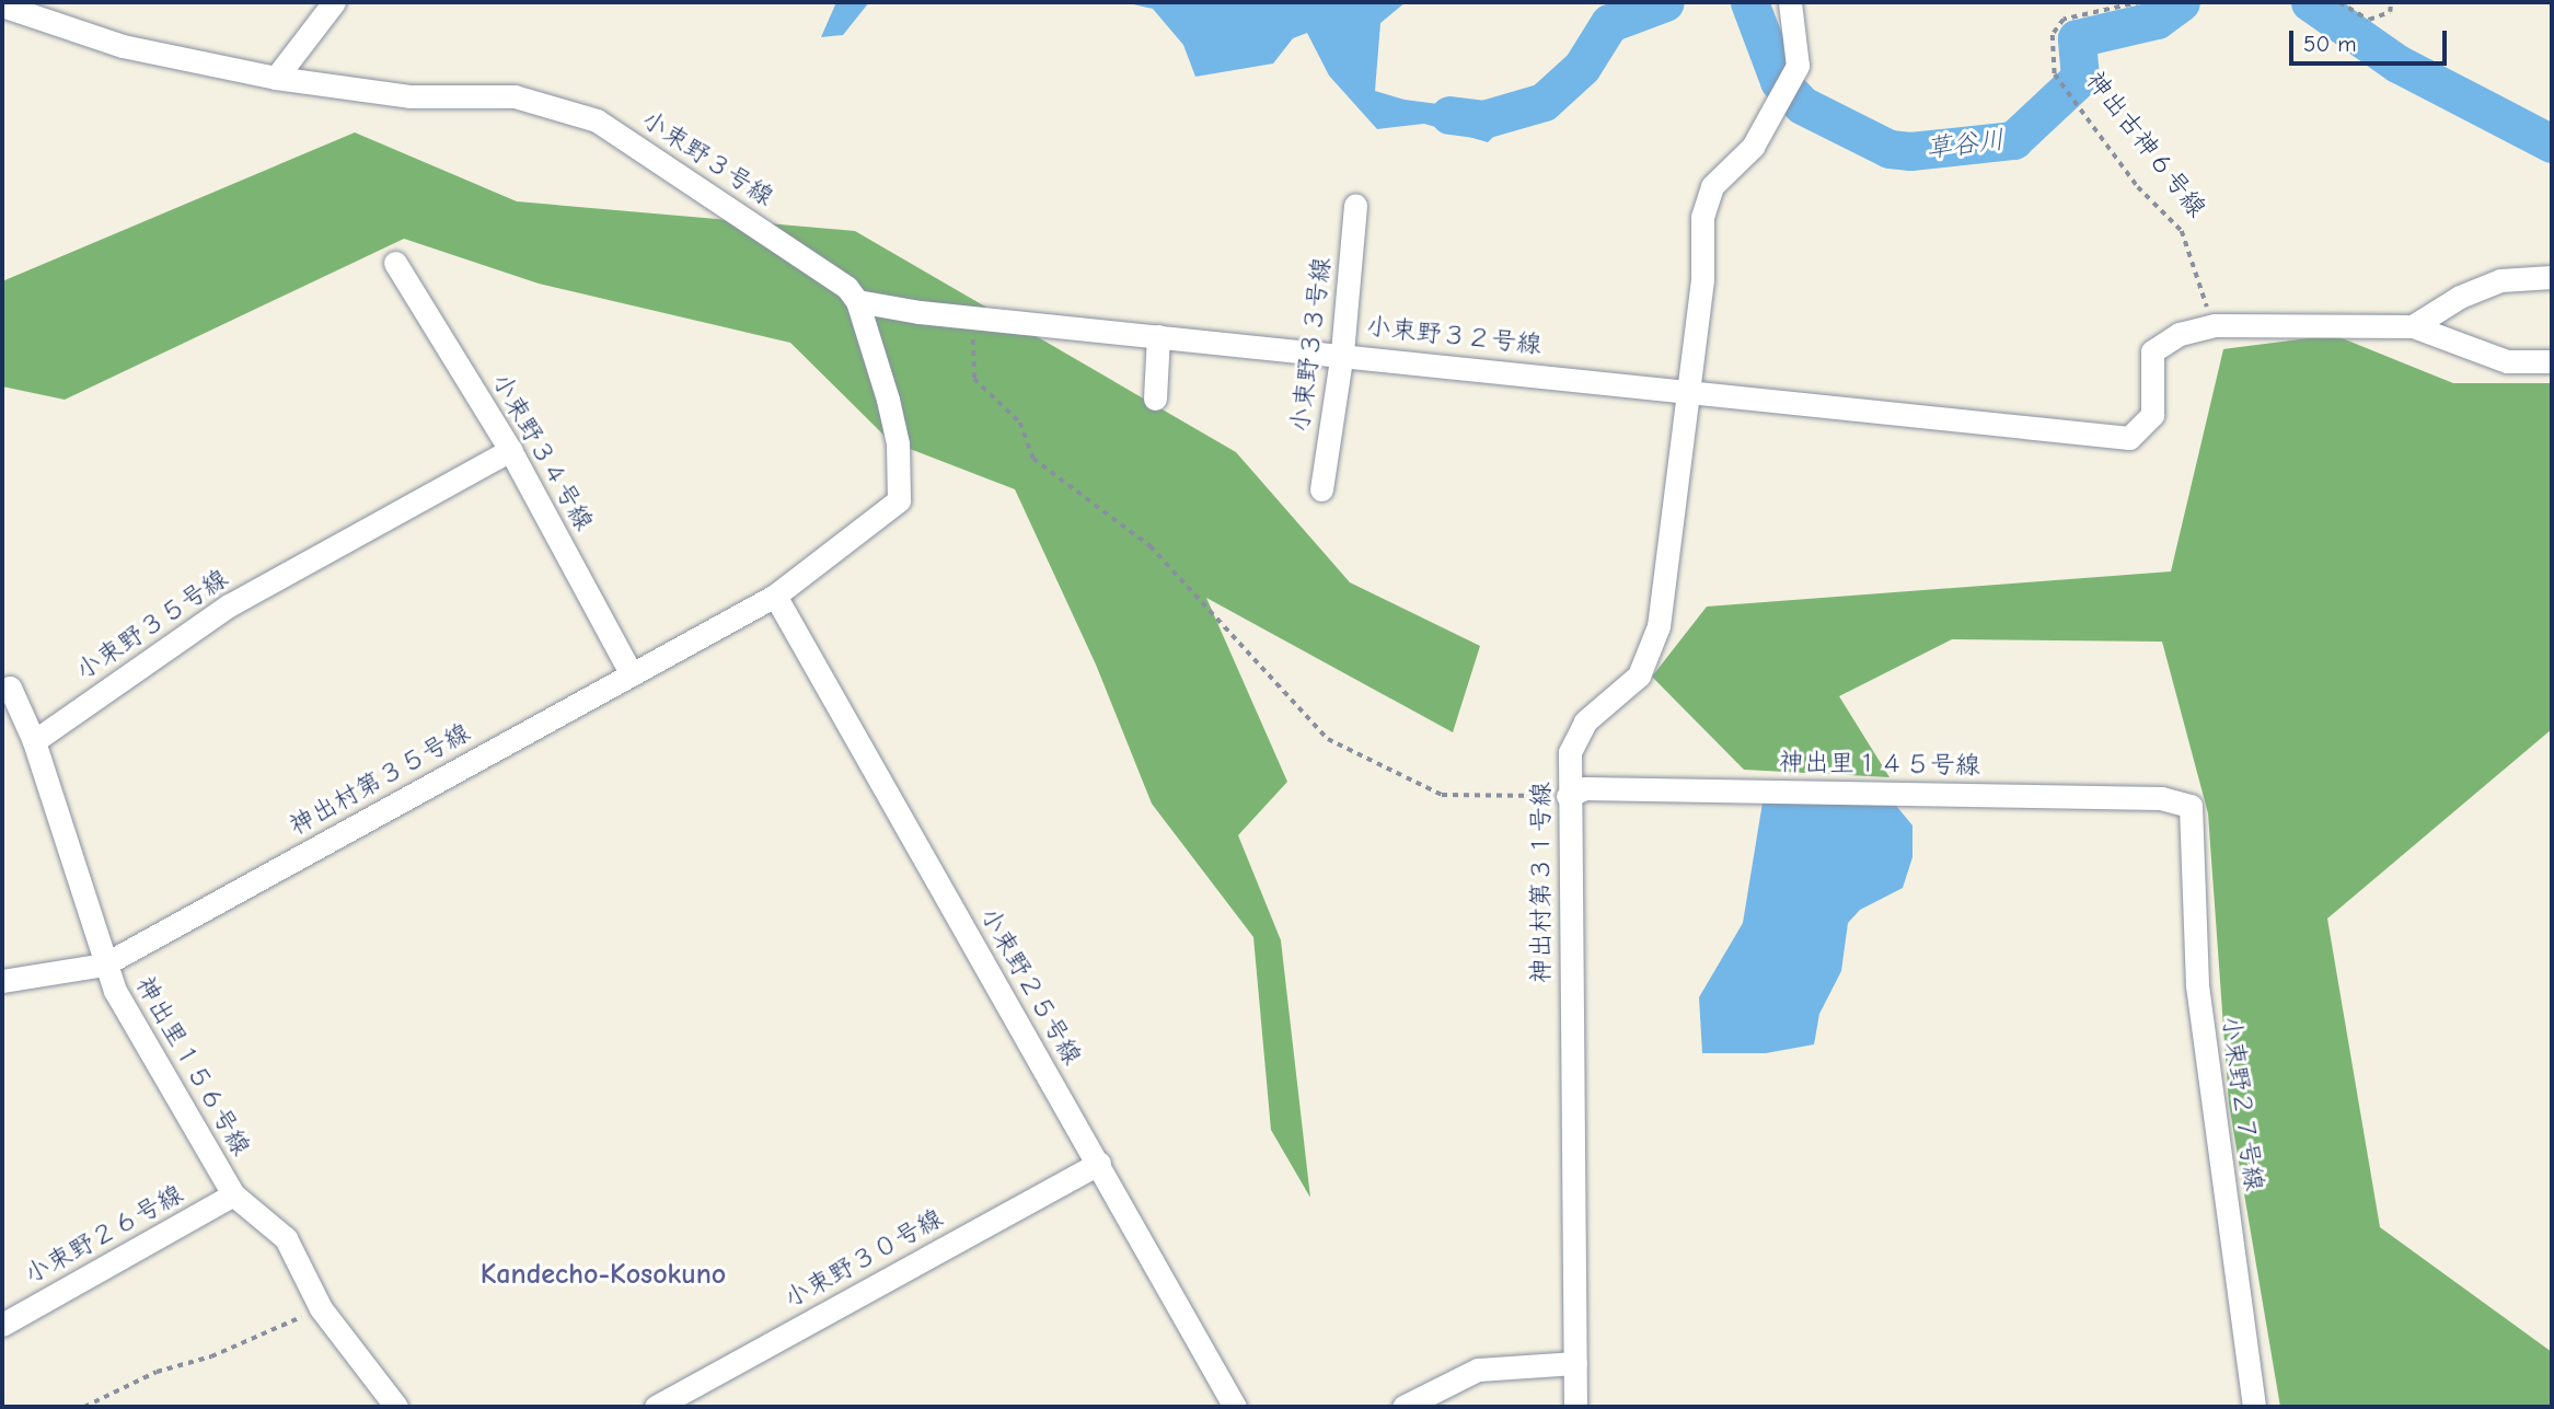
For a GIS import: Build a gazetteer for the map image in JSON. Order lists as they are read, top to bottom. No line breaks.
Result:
{"streets":{"street":["小束野３号線","小束野３２号線","小束野３３号線","小束野３４号線","小束野３５号線","神出里１４５号線","神出村第３５号線","神出村第３１号線","小束野２５号線","神出里１５６号線","小束野２７号線","小束野２６号線","小束野３０号線"],"path":["神出古神６号線"]},"crossings":[["神出古神６号線","小束野３２号線"],["小束野３号線","小束野３２号線"],["小束野３２号線","小束野３３号線"],["小束野３２号線","神出村第３１号線"],["小束野３４号線","小束野３５号線"],["小束野３４号線","神出村第３５号線"],["神出里１４５号線","神出村第３１号線"],["神出里１４５号線","小束野２７号線"],["神出村第３５号線","小束野２５号線"],["神出村第３５号線","神出里１５６号線"],["小束野２５号線","小束野３０号線"],["神出里１５６号線","小束野２６号線"]],"districts":["Kandecho-Kosokuno"],"water":["草谷川"],"scale_bar":"50 m"}
